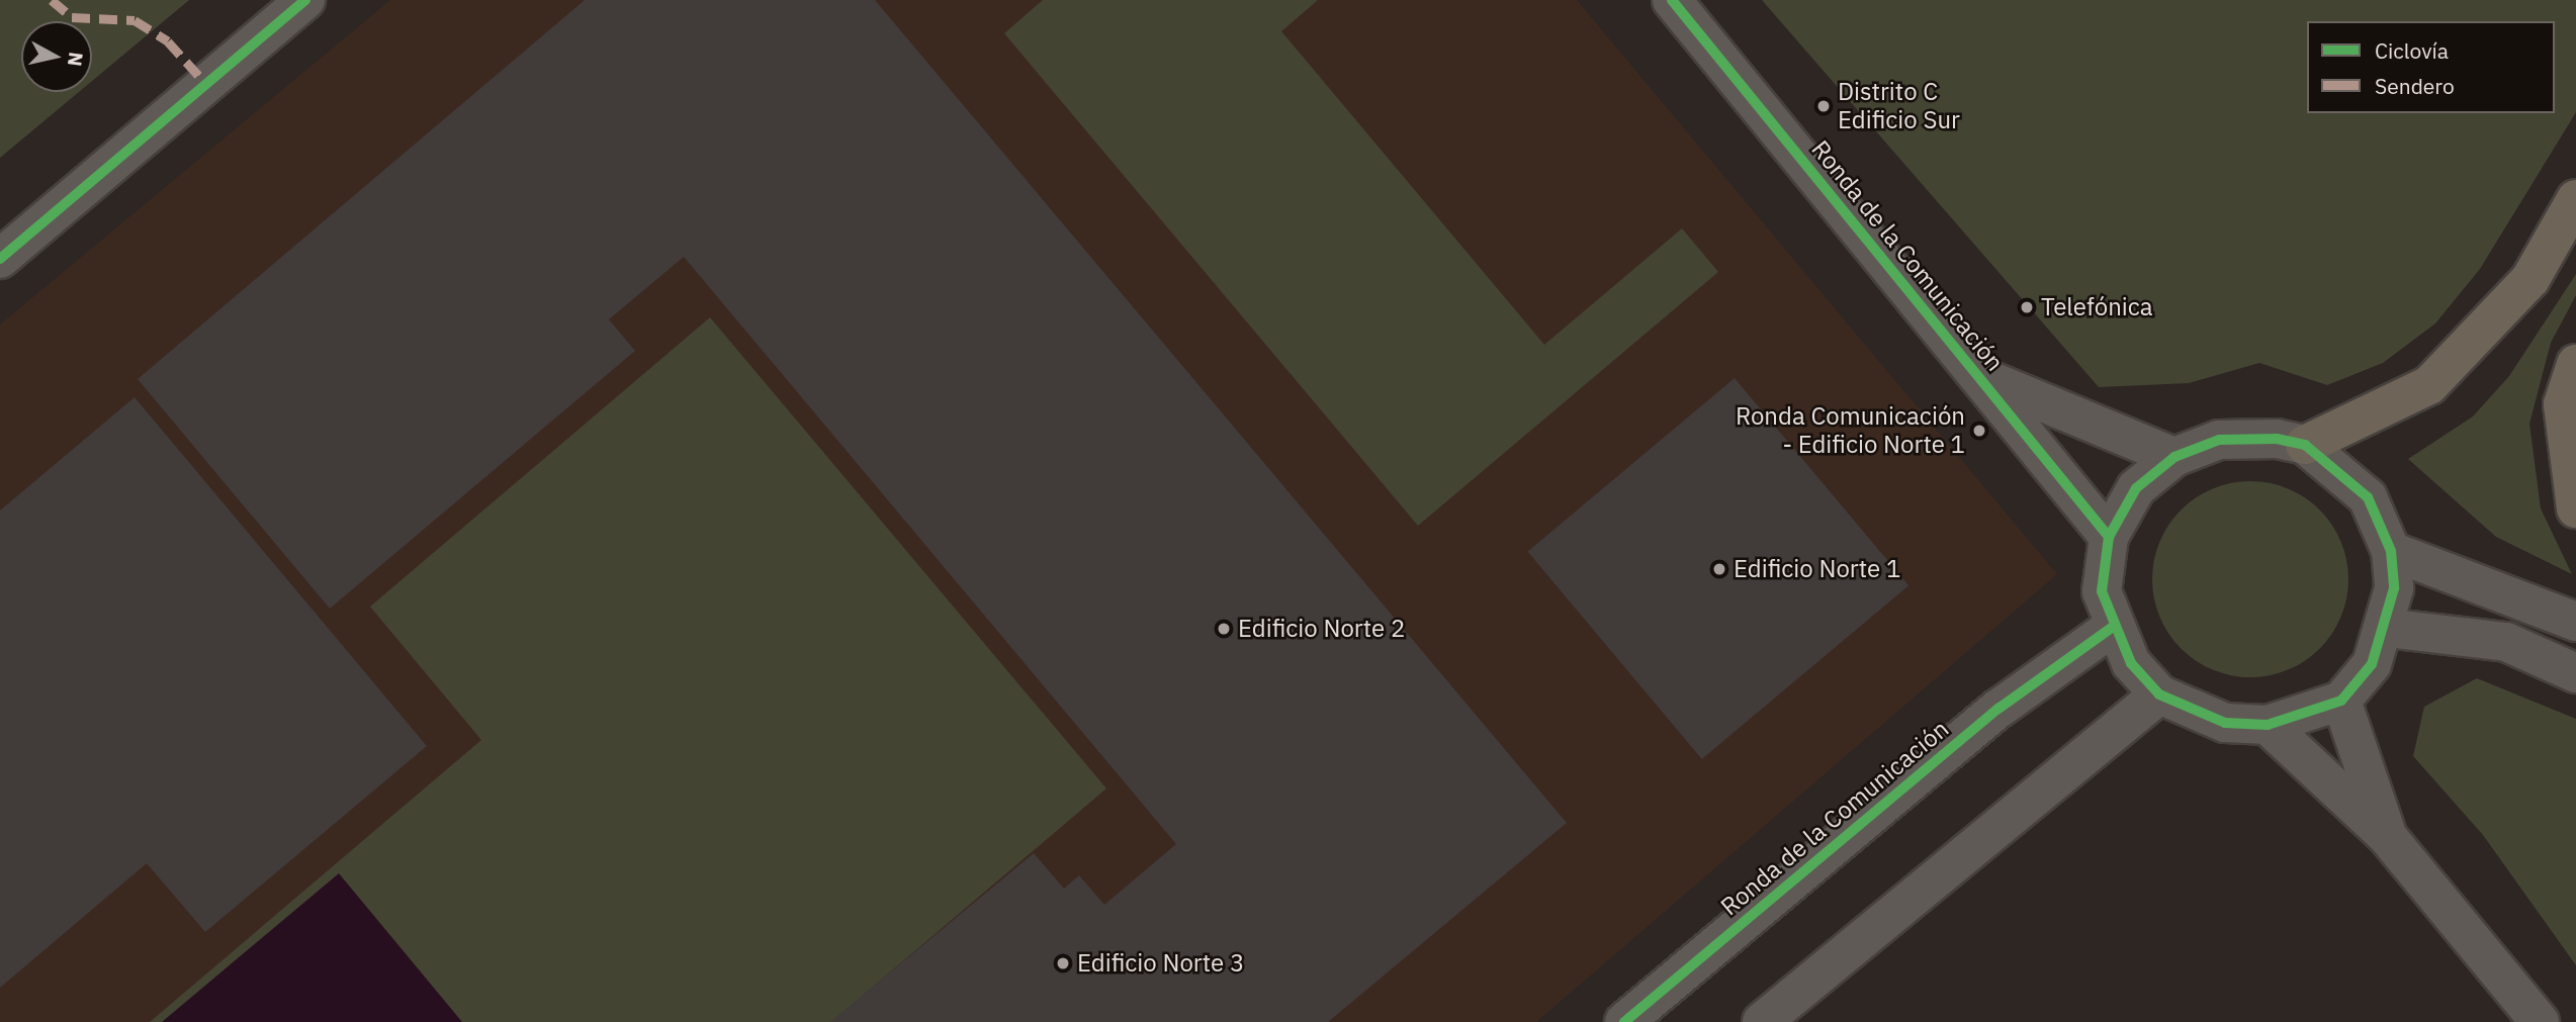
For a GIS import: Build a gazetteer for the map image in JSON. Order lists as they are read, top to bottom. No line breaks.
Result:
{"streets":{"street":["Ronda de la Comunicación"]},"places":["Distrito C Edificio Sur","Telefónica","Ronda Comunicación - Edificio Norte 1","Edificio Norte 1","Edificio Norte 2","Edificio Norte 3"],"legend":["Ciclovía","Sendero"],"north":"right"}
